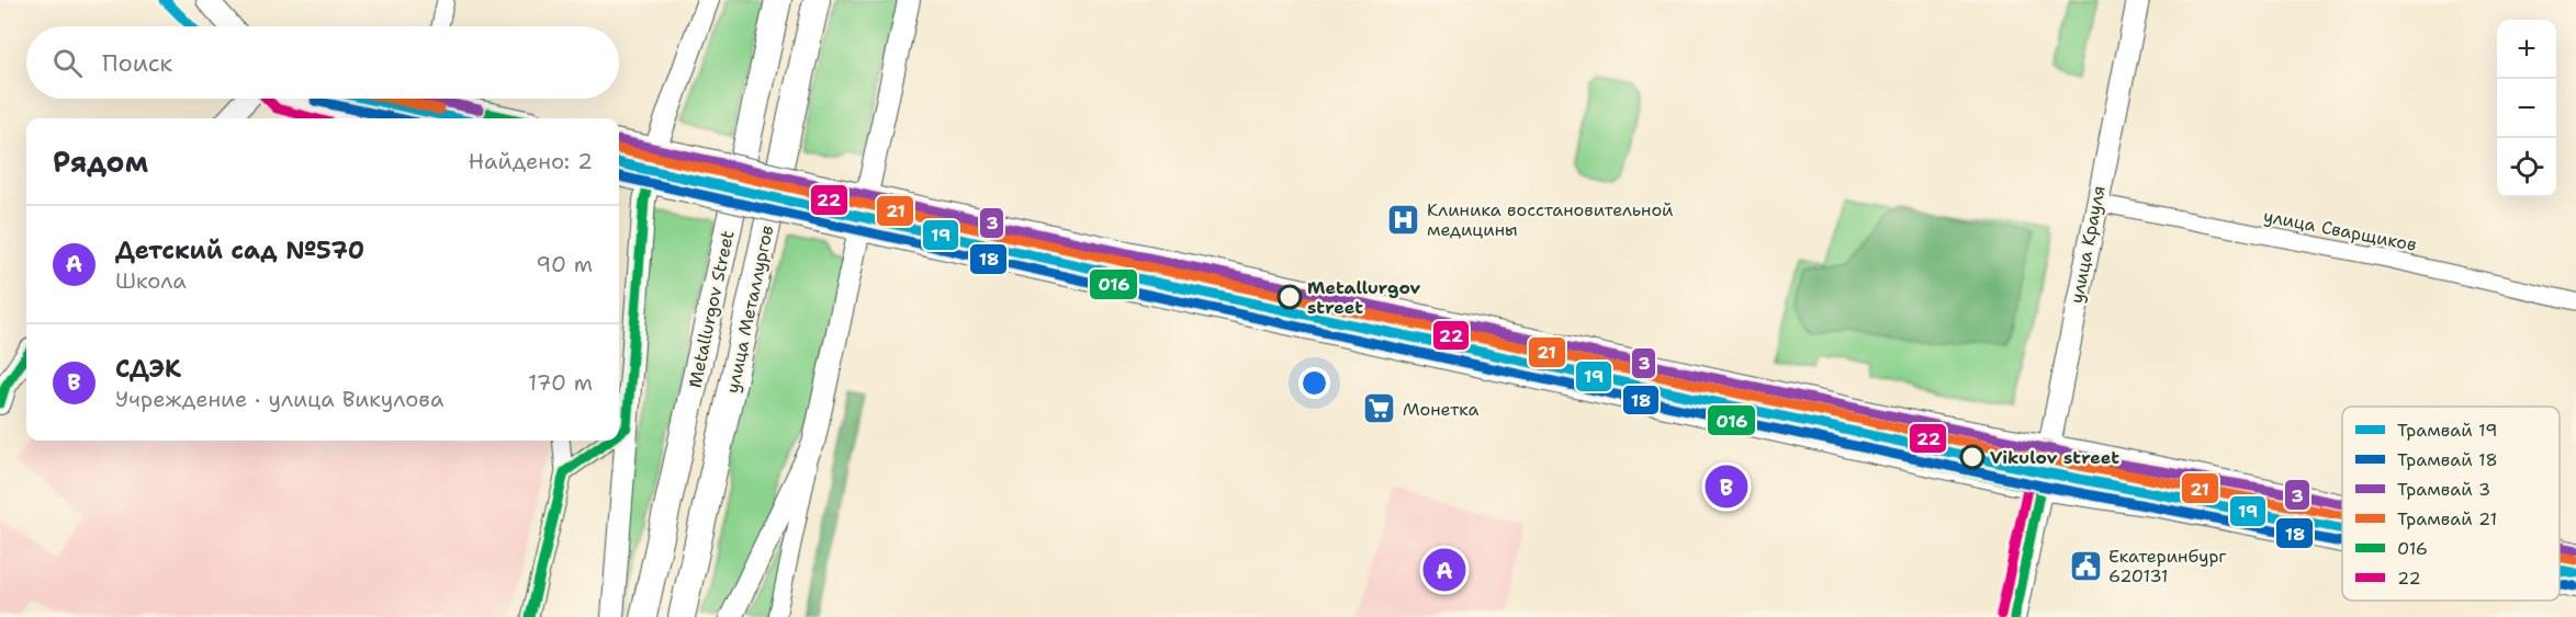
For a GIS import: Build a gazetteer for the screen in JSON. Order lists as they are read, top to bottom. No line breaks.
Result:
{"streets":{"main road":["улица Крауля","Metallurgov Street","улица Металлургов"],"street":["улица Сварщиков"]},"crossings":[["улица Сварщиков","улица Крауля"]],"places":{"hospital":["Клиника восстановительной медицины"],"other":["Metallurgov street","Vikulov street"],"supermarket":["Монетка"],"public building":["Екатеринбург 620131"]},"lines":["tram line 19","tram line 3","tram line 21","transit line 016","transit line 22","tram line 18"],"legend":["Трамвай 19","Трамвай 18","Трамвай 3","Трамвай 21","016","22"],"page":{"map_buttons":["+","−"],"search":"Поиск","heading":["Рядом","Найдено: 2"],"list":[{"mark":"A","name":"Детский сад №570","note":"Школа","value":"90 m"},{"mark":"B","name":"СДЭК","note":"Учреждение · улица Викулова","value":"170 m"}],"pins":["B","A"]}}
